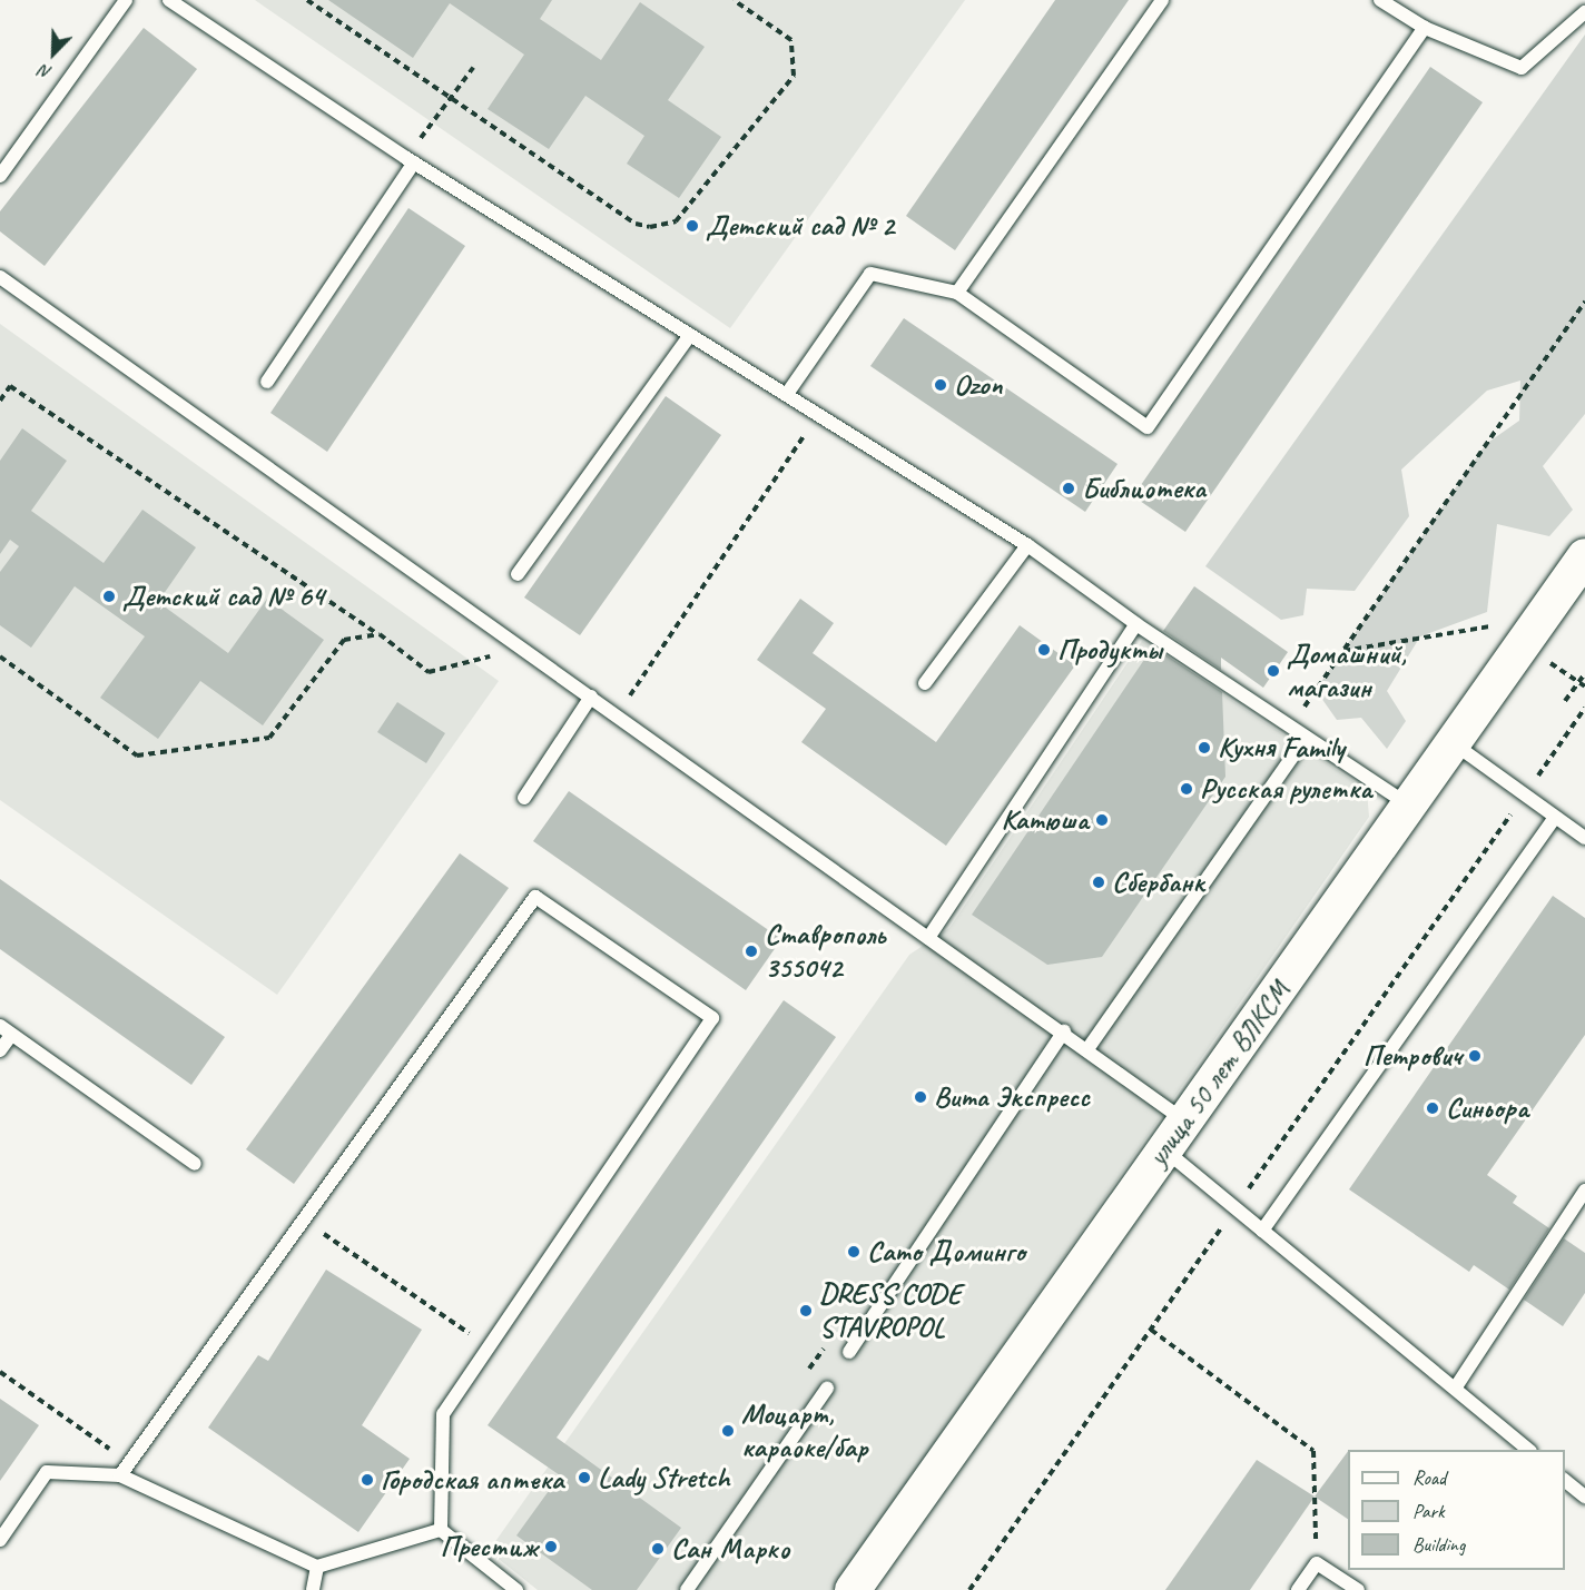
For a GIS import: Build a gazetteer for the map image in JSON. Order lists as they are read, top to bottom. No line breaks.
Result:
{"streets":{"street":["улица 50 лет ВЛКСМ"]},"places":["Детский сад № 2","Ozon","Библиотека","Детский сад № 64","Продукты","Домашний, магазин","Кухня Family","Русская рулетка","Катюша","Сбербанк","Ставрополь 355042","Петрович","Вита Экспресс","Синьора","Сато Доминго","DRESS CODE STAVROPOL","Моцарт, караоке/бар","Lady Stretch","Городская аптека","Престиж","Сан Марко"],"legend":["Road","Park","Building"],"north":"bottom left"}
